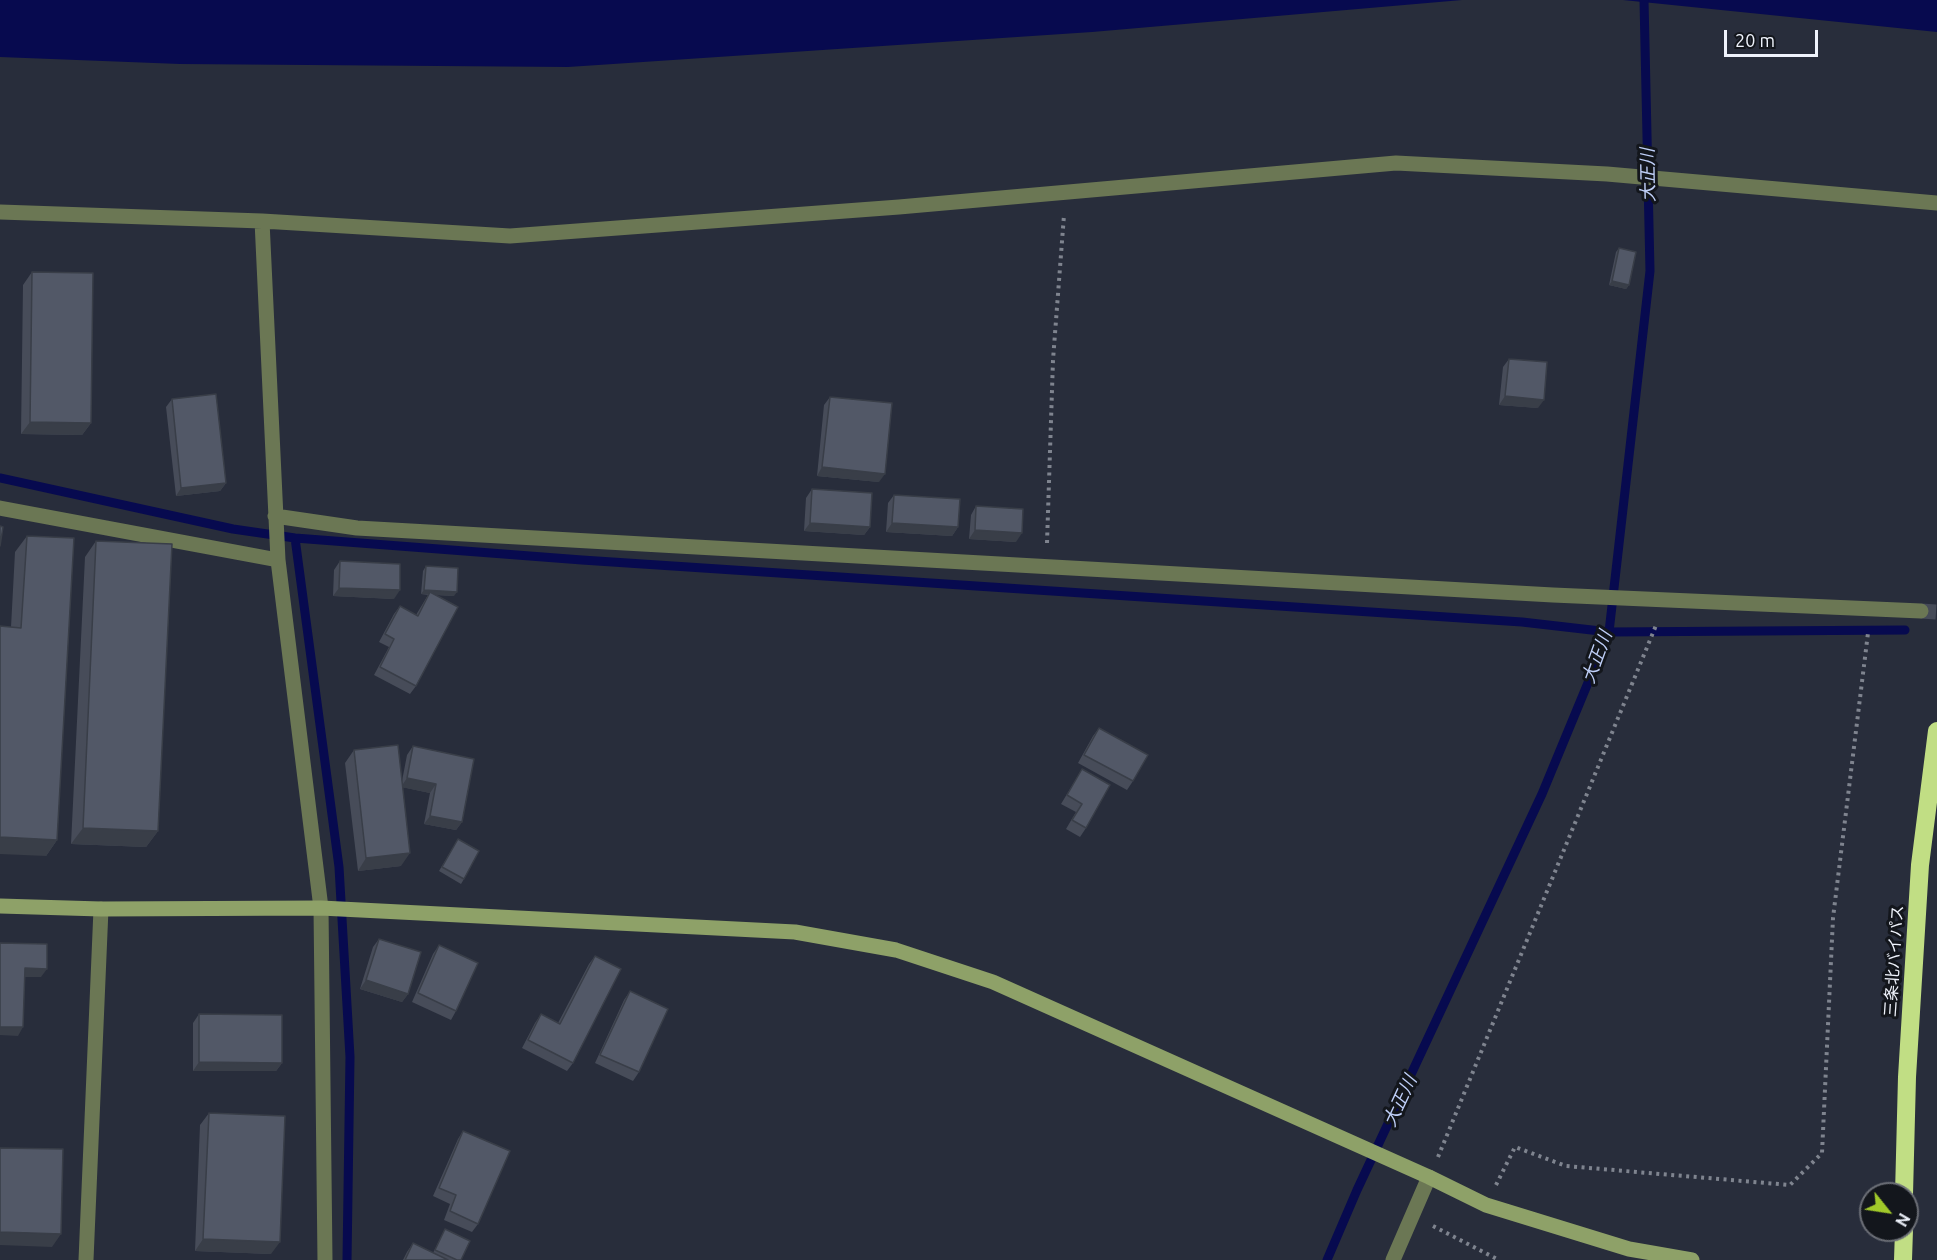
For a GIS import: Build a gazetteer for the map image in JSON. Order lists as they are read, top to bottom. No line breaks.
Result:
{"streets":{"highway":["三条北バイパス"]},"water":["大正川"],"scale_bar":"20 m","north":"bottom right"}
